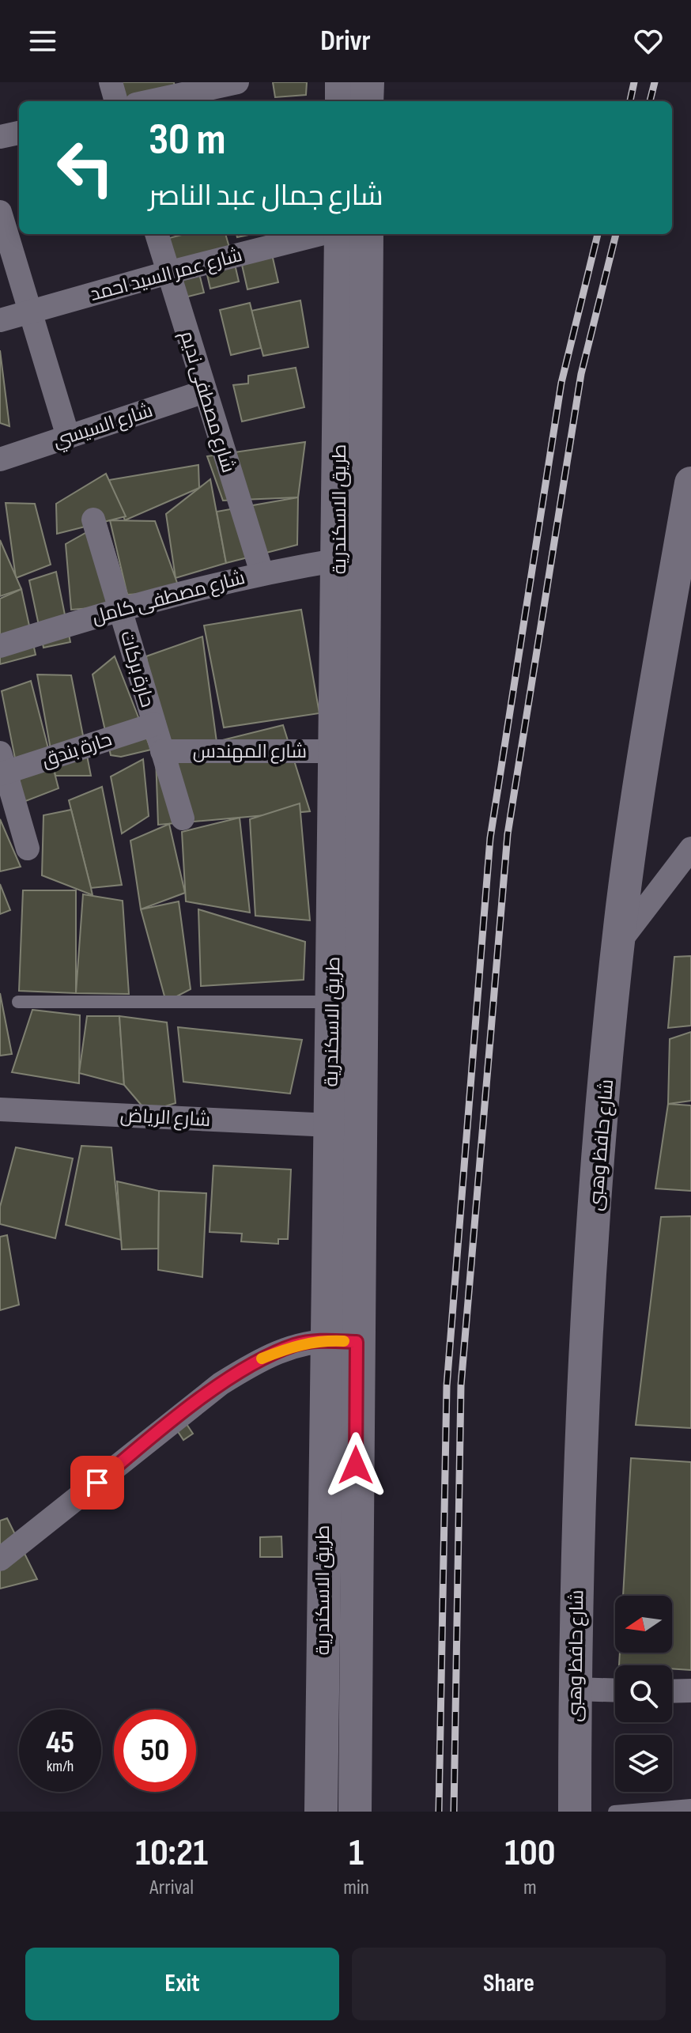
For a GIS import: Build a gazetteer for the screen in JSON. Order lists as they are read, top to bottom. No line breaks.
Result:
{"streets":{"main road":["طريق الاسكندرية","شارع حافظ وهبى"],"street":["شارع عمر السيد احمد","شارع مصطفى نديم","شارع السيسي","شارع مصطفى كامل","حارة بركات","حارة بندق","شارع المهندس","شارع الرياض"]},"crossings":[["شارع عمر السيد احمد","شارع مصطفى نديم"],["شارع مصطفى نديم","شارع السيسي"],["شارع مصطفى نديم","شارع مصطفى كامل"],["طريق الاسكندرية","شارع مصطفى كامل"],["طريق الاسكندرية","شارع المهندس"],["طريق الاسكندرية","شارع الرياض"],["شارع مصطفى كامل","حارة بركات"],["حارة بركات","حارة بندق"],["حارة بركات","شارع المهندس"]],"north":"left","page":{"header":"Drivr","turn":["30 m","شارع جمال عبد الناصر"],"speed":"45 km/h","limit":"50","eta":["10:21","Arrival","1","min","100","m"],"buttons":["Exit","Share"]}}
